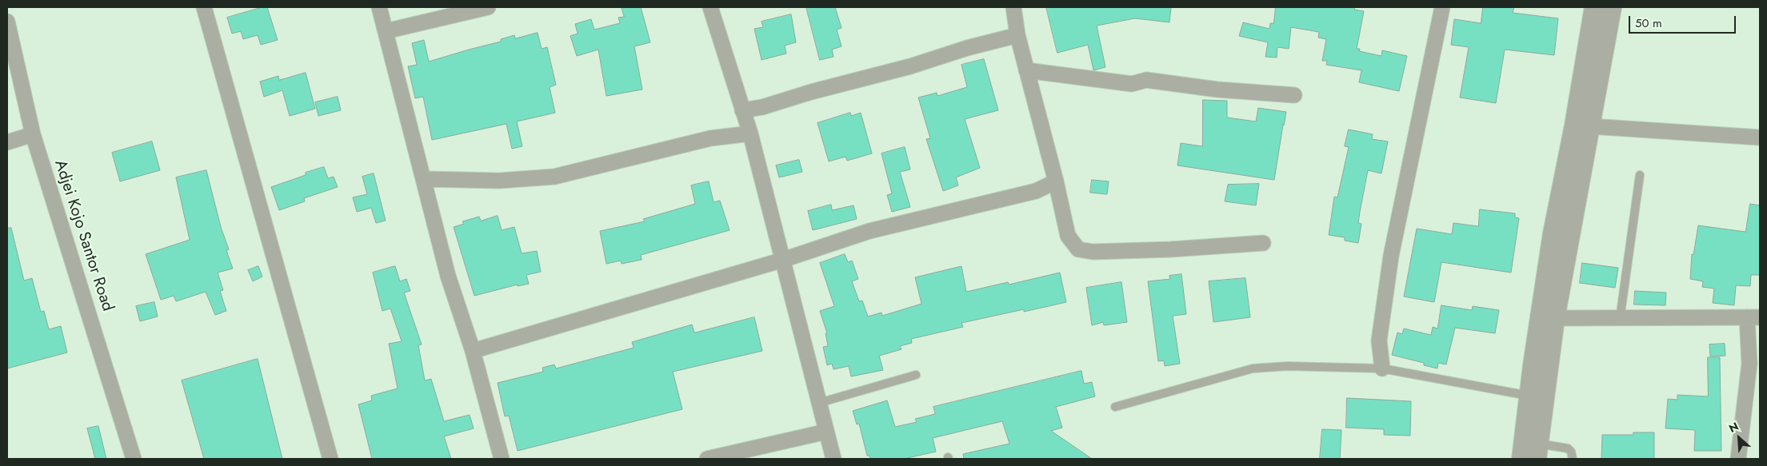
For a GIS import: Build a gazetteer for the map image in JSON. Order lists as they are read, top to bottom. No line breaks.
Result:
{"streets":{"street":["Adjei Kojo Santor Road"]},"scale_bar":"50 m","north":"top left"}
